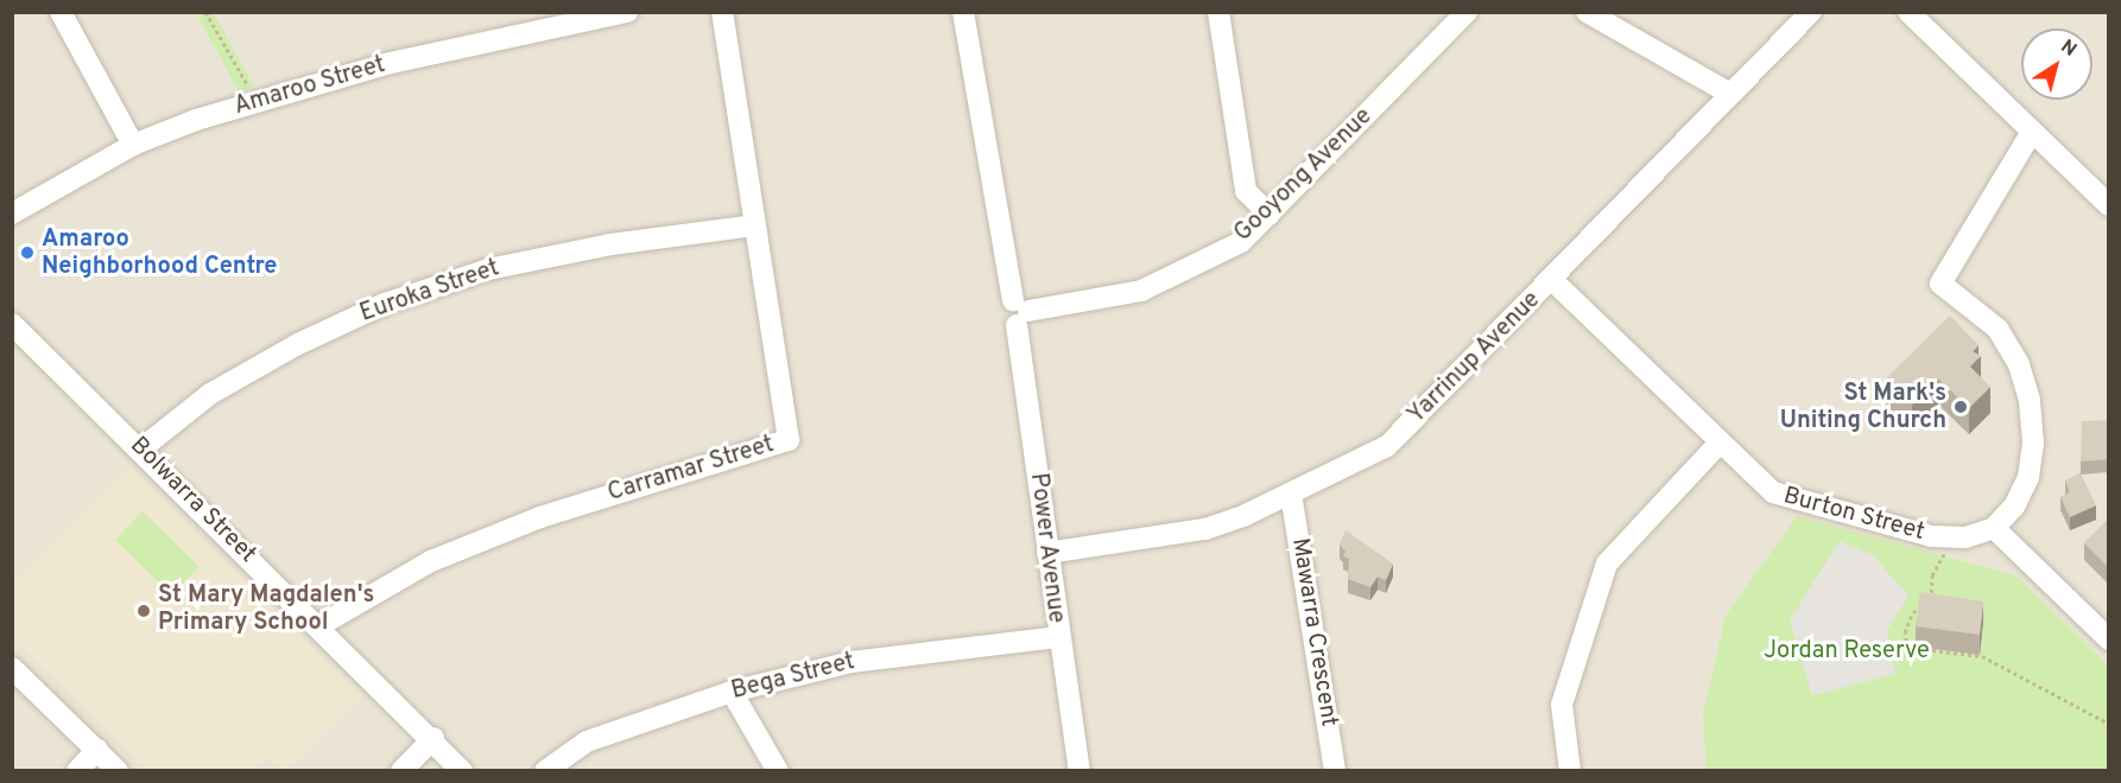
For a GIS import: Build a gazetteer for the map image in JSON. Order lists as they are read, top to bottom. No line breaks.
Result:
{"streets":{"street":["Amaroo Street","Gooyong Avenue","Euroka Street","Yarrinup Avenue","Carramar Street","Bolwarra Street","Burton Street","Power Avenue","Mawarra Crescent","Bega Street"]},"crossings":[["Gooyong Avenue","Power Avenue"],["Euroka Street","Carramar Street"],["Euroka Street","Bolwarra Street"],["Yarrinup Avenue","Burton Street"],["Yarrinup Avenue","Power Avenue"],["Yarrinup Avenue","Mawarra Crescent"],["Carramar Street","Bolwarra Street"],["Power Avenue","Bega Street"]],"parks":["Jordan Reserve"],"places":["Amaroo Neighborhood Centre","St Mark's Uniting Church","St Mary Magdalen's Primary School"],"north":"top right"}
